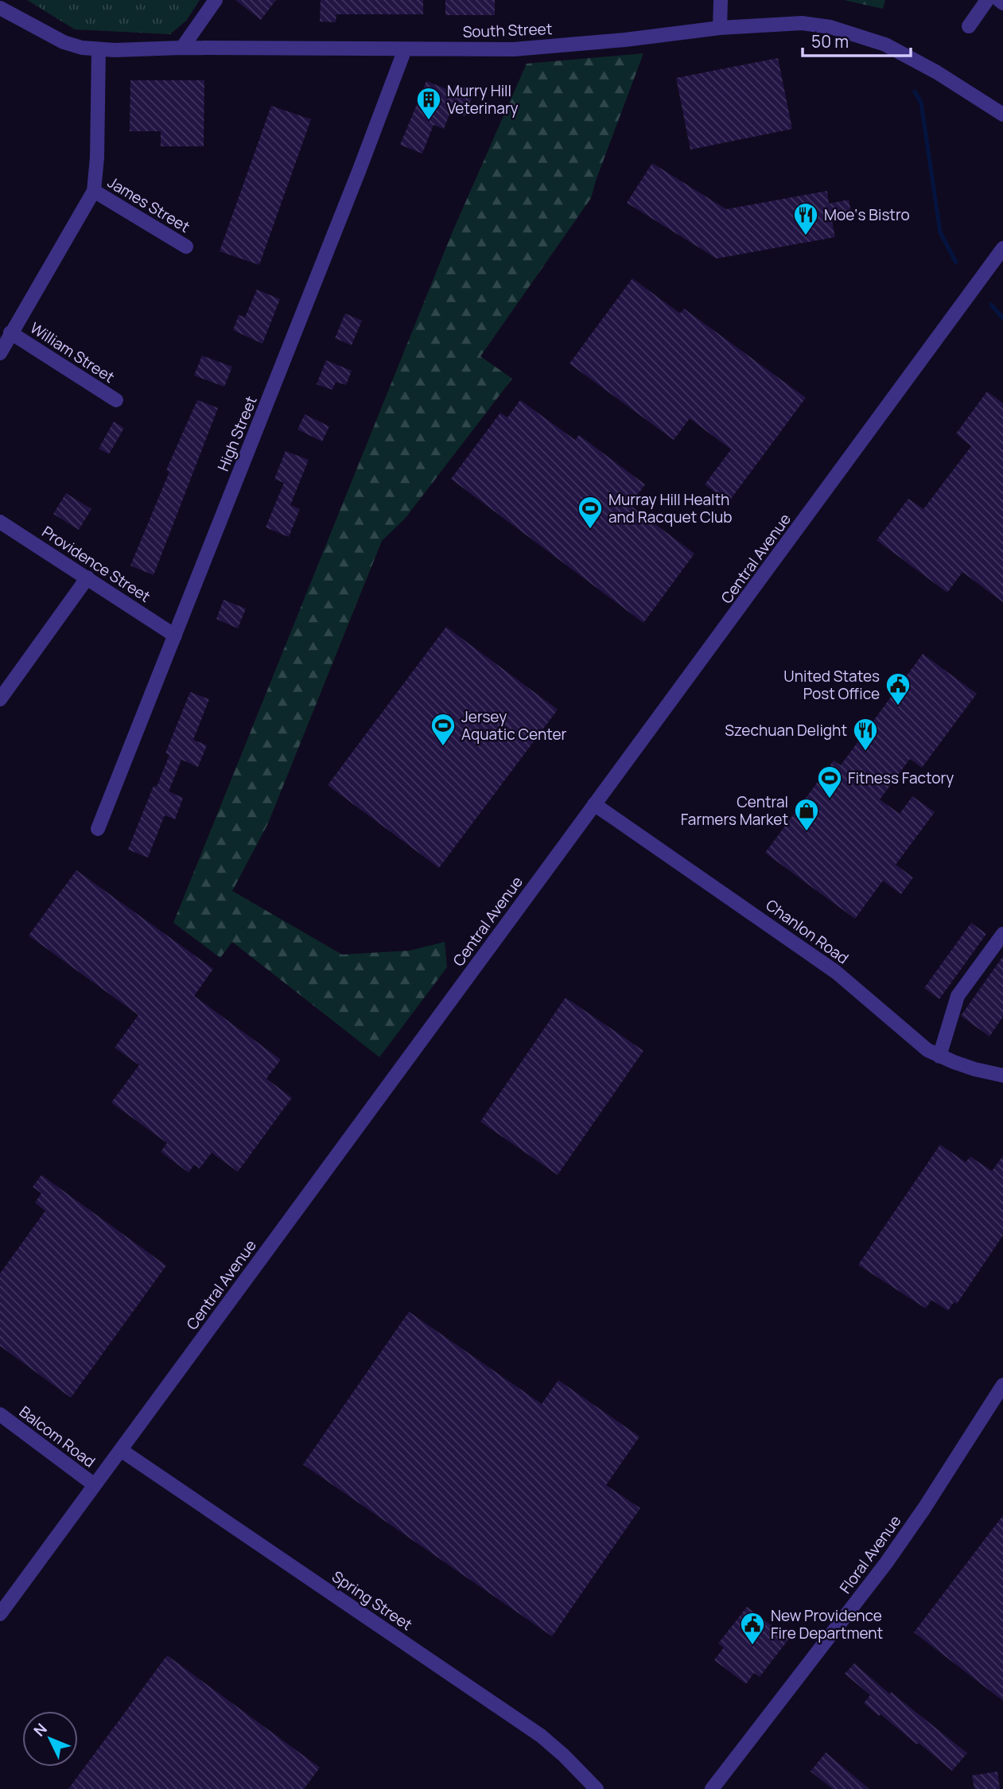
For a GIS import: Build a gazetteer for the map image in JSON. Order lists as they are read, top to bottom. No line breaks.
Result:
{"streets":{"street":["South Street","James Street","William Street","High Street","Central Avenue","Providence Street","Chanlon Road","Balcom Road","Floral Avenue","Spring Street"]},"crossings":[["South Street","High Street"],["High Street","Providence Street"],["Central Avenue","Chanlon Road"],["Central Avenue","Balcom Road"],["Central Avenue","Spring Street"]],"places":{"building":["Murry Hill Veterinary"],"restaurant":["Moe‘s Bistro","Szechuan Delight"],"sports":["Murray Hill Health and Racquet Club","Jersey Aquatic Center","Fitness Factory"],"public building":["United States Post Office","New Providence Fire Department"],"shop":["Central Farmers Market"]},"scale_bar":"50 m","north":"top left"}
